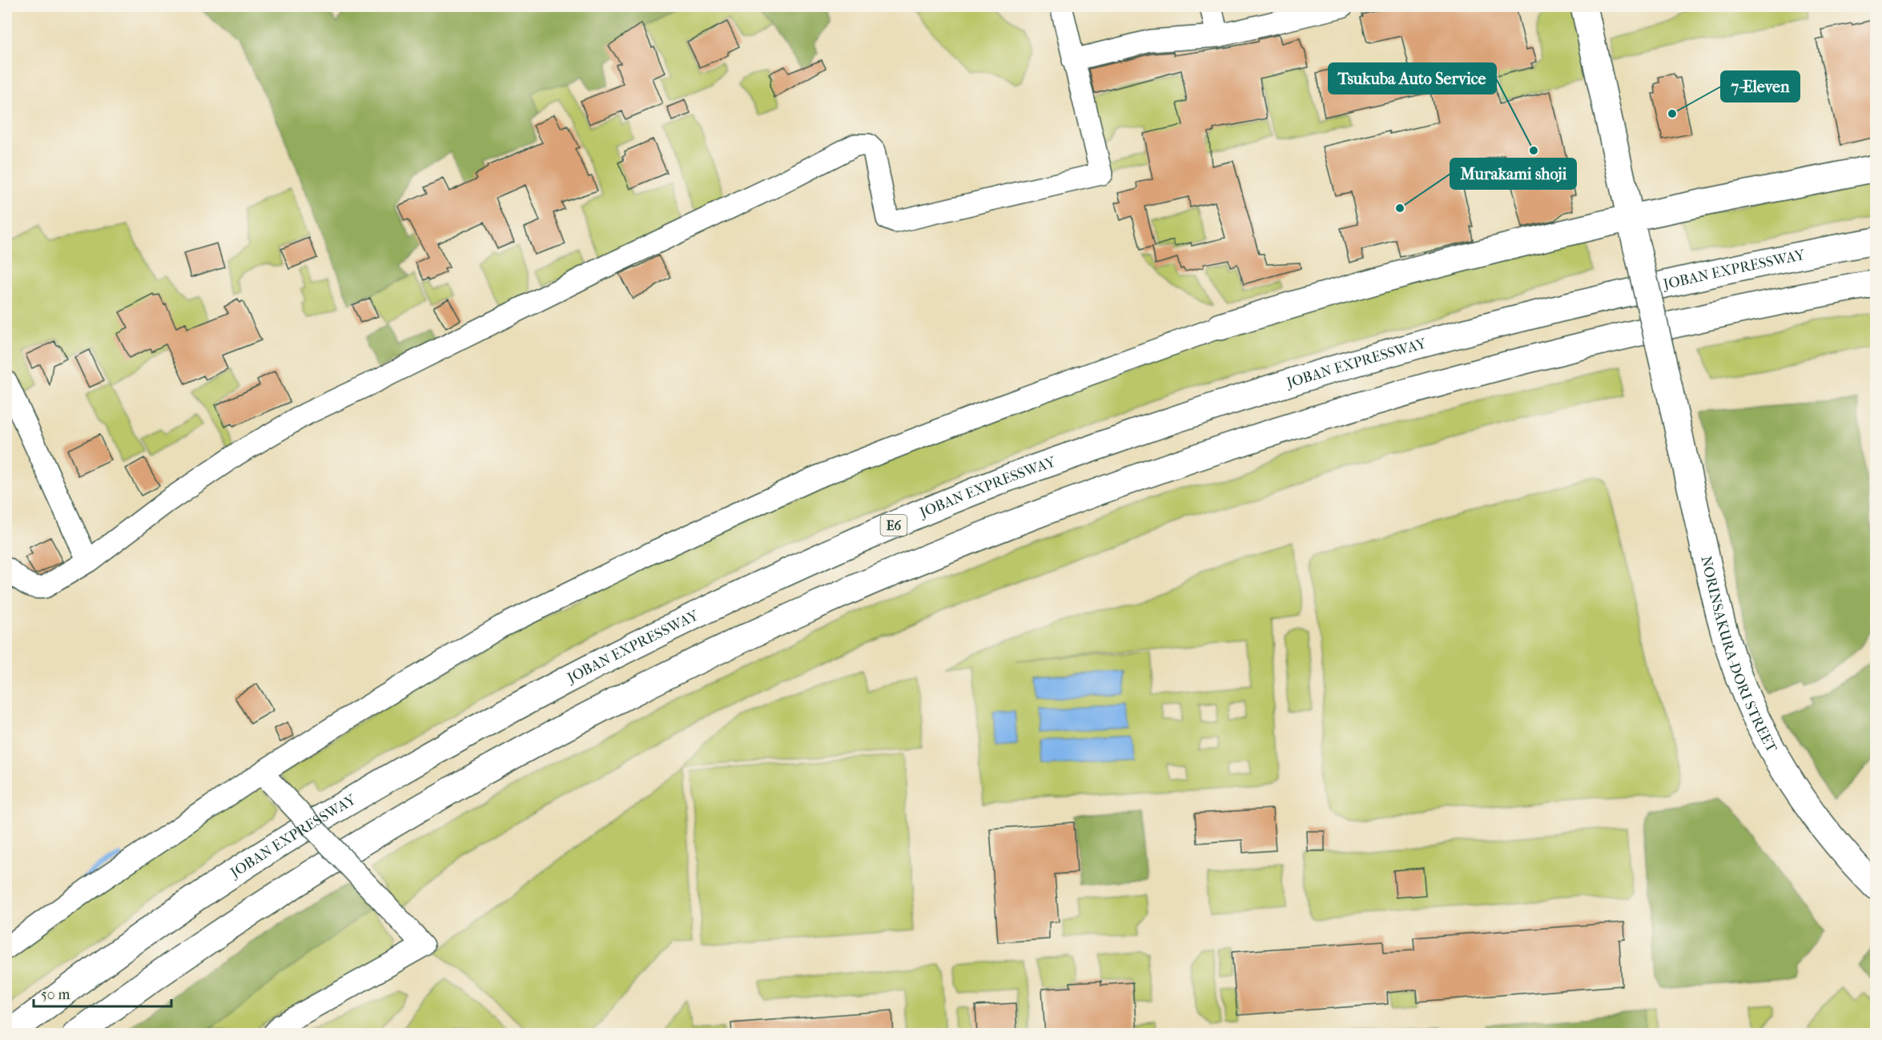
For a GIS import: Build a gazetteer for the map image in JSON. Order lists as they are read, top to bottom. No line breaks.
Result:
{"streets":{"main road":["JOBAN EXPRESSWAY","E6","NORINSAKURA-DORI STREET"]},"places":["7-Eleven","Tsukuba Auto Service","Murakami shoji"],"scale_bar":"50 m"}
